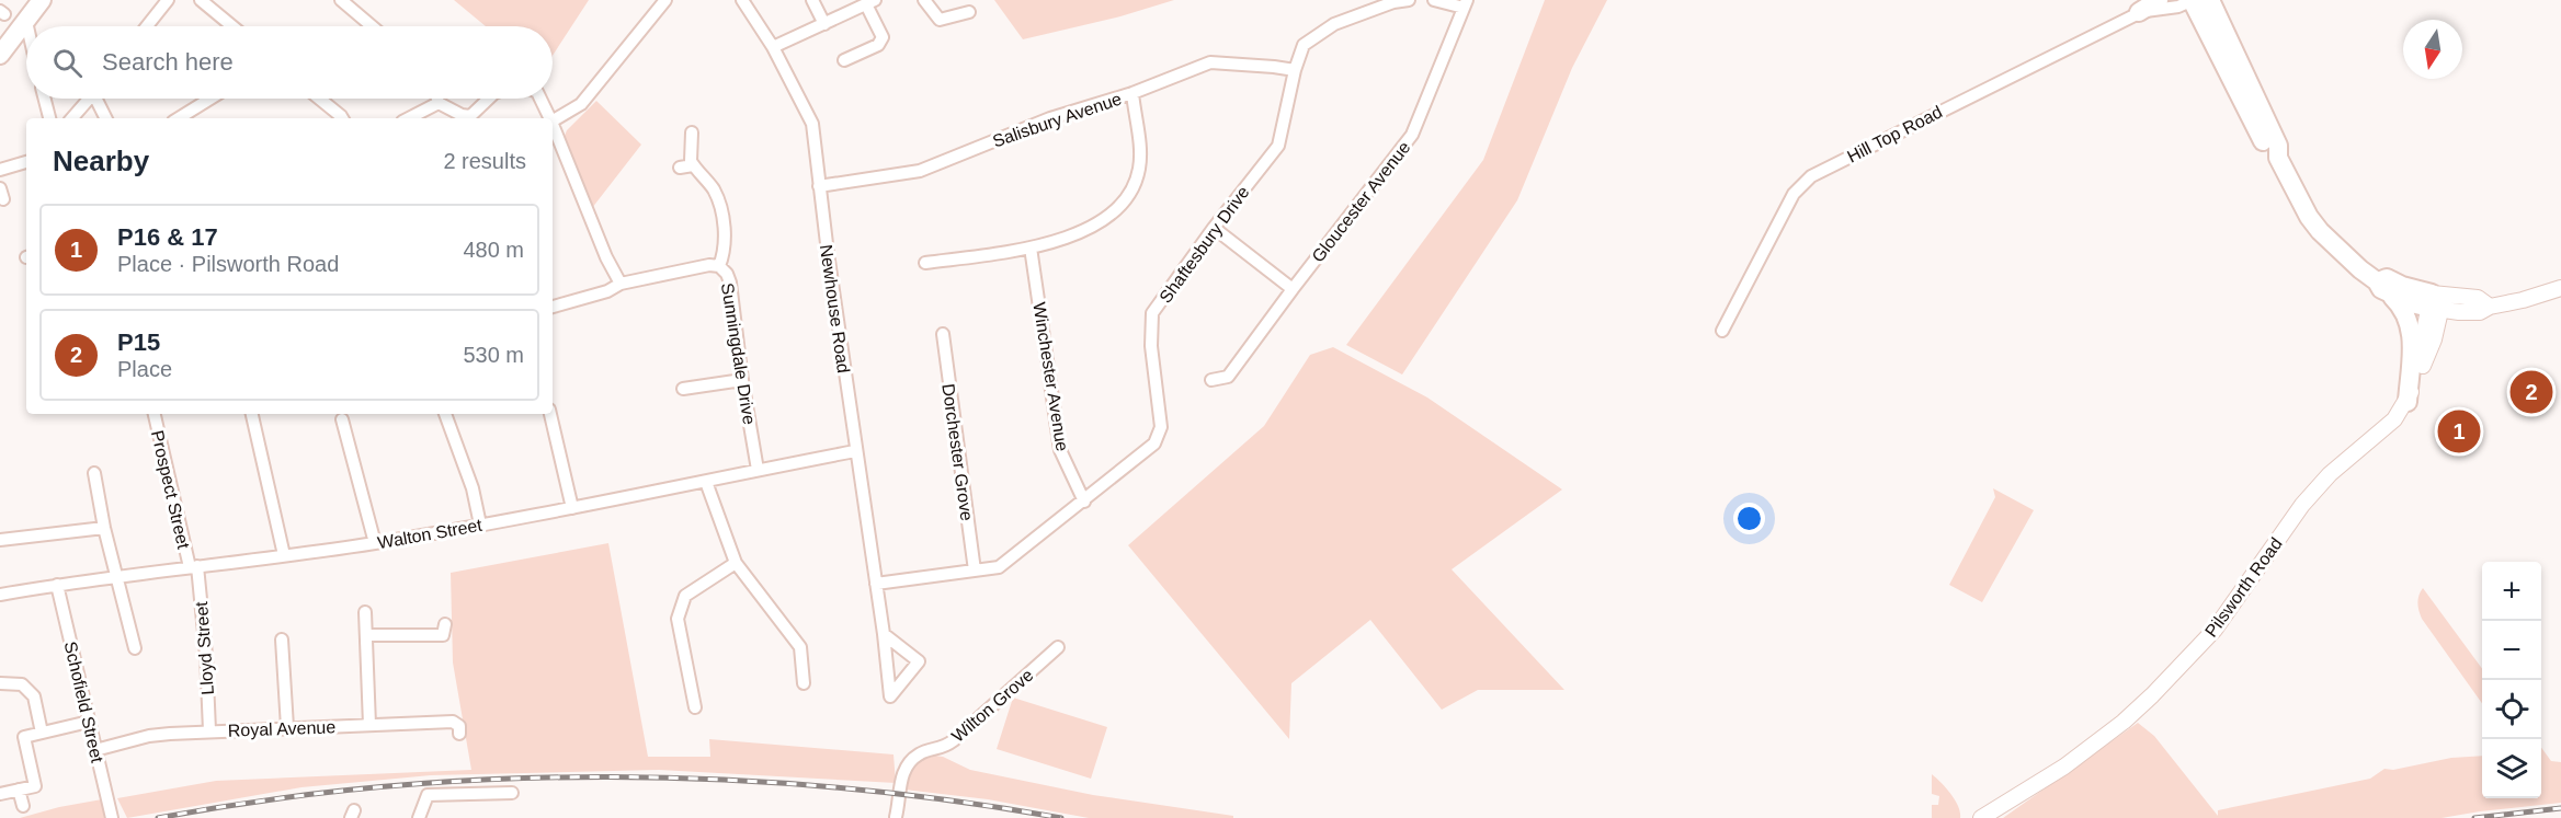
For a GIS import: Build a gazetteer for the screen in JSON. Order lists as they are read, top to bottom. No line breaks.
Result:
{"streets":{"street":["Salisbury Avenue","Hill Top Road","Gloucester Avenue","Shaftesbury Drive","Newhouse Road","Sunningdale Drive","Winchester Avenue","Dorchester Grove","Prospect Street","Walton Street","Pilsworth Road","Lloyd Street","Schofield Street","Wilton Grove","Royal Avenue"]},"crossings":[["Salisbury Avenue","Shaftesbury Drive"],["Salisbury Avenue","Newhouse Road"],["Shaftesbury Drive","Newhouse Road"],["Shaftesbury Drive","Winchester Avenue"],["Shaftesbury Drive","Dorchester Grove"],["Newhouse Road","Walton Street"],["Sunningdale Drive","Walton Street"],["Prospect Street","Walton Street"],["Prospect Street","Lloyd Street"],["Walton Street","Lloyd Street"],["Walton Street","Schofield Street"],["Lloyd Street","Royal Avenue"],["Schofield Street","Royal Avenue"]],"north":"bottom","page":{"search":"Search here","heading":["Nearby","2 results"],"list":[{"mark":"1","name":"P16 & 17","note":"Place · Pilsworth Road","value":"480 m"},{"mark":"2","name":"P15","note":"Place","value":"530 m"}],"pins":["2","1"],"map_buttons":["+","−"]}}
